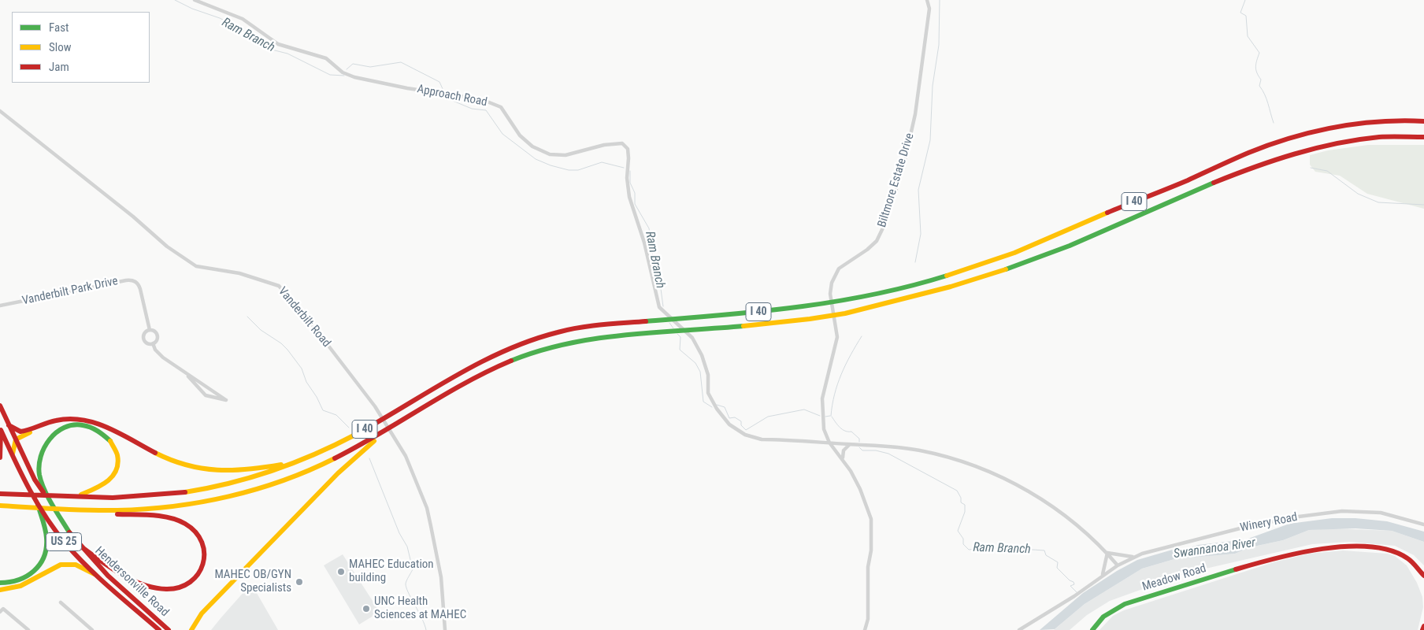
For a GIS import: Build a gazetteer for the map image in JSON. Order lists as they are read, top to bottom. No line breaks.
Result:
{"streets":{"main road":["I 40","US 25","Meadow Road","Hendersonville Road"],"street":["Approach Road","Biltmore Estate Drive","Vanderbilt Park Drive","Vanderbilt Road","Winery Road"]},"crossings":[["Approach Road","Biltmore Estate Drive"]],"water":["Ram Branch","Swannanoa River"],"places":["MAHEC Education building","MAHEC OB/GYN Specialists","UNC Health Sciences at MAHEC"],"legend":["Fast","Slow","Jam"]}
